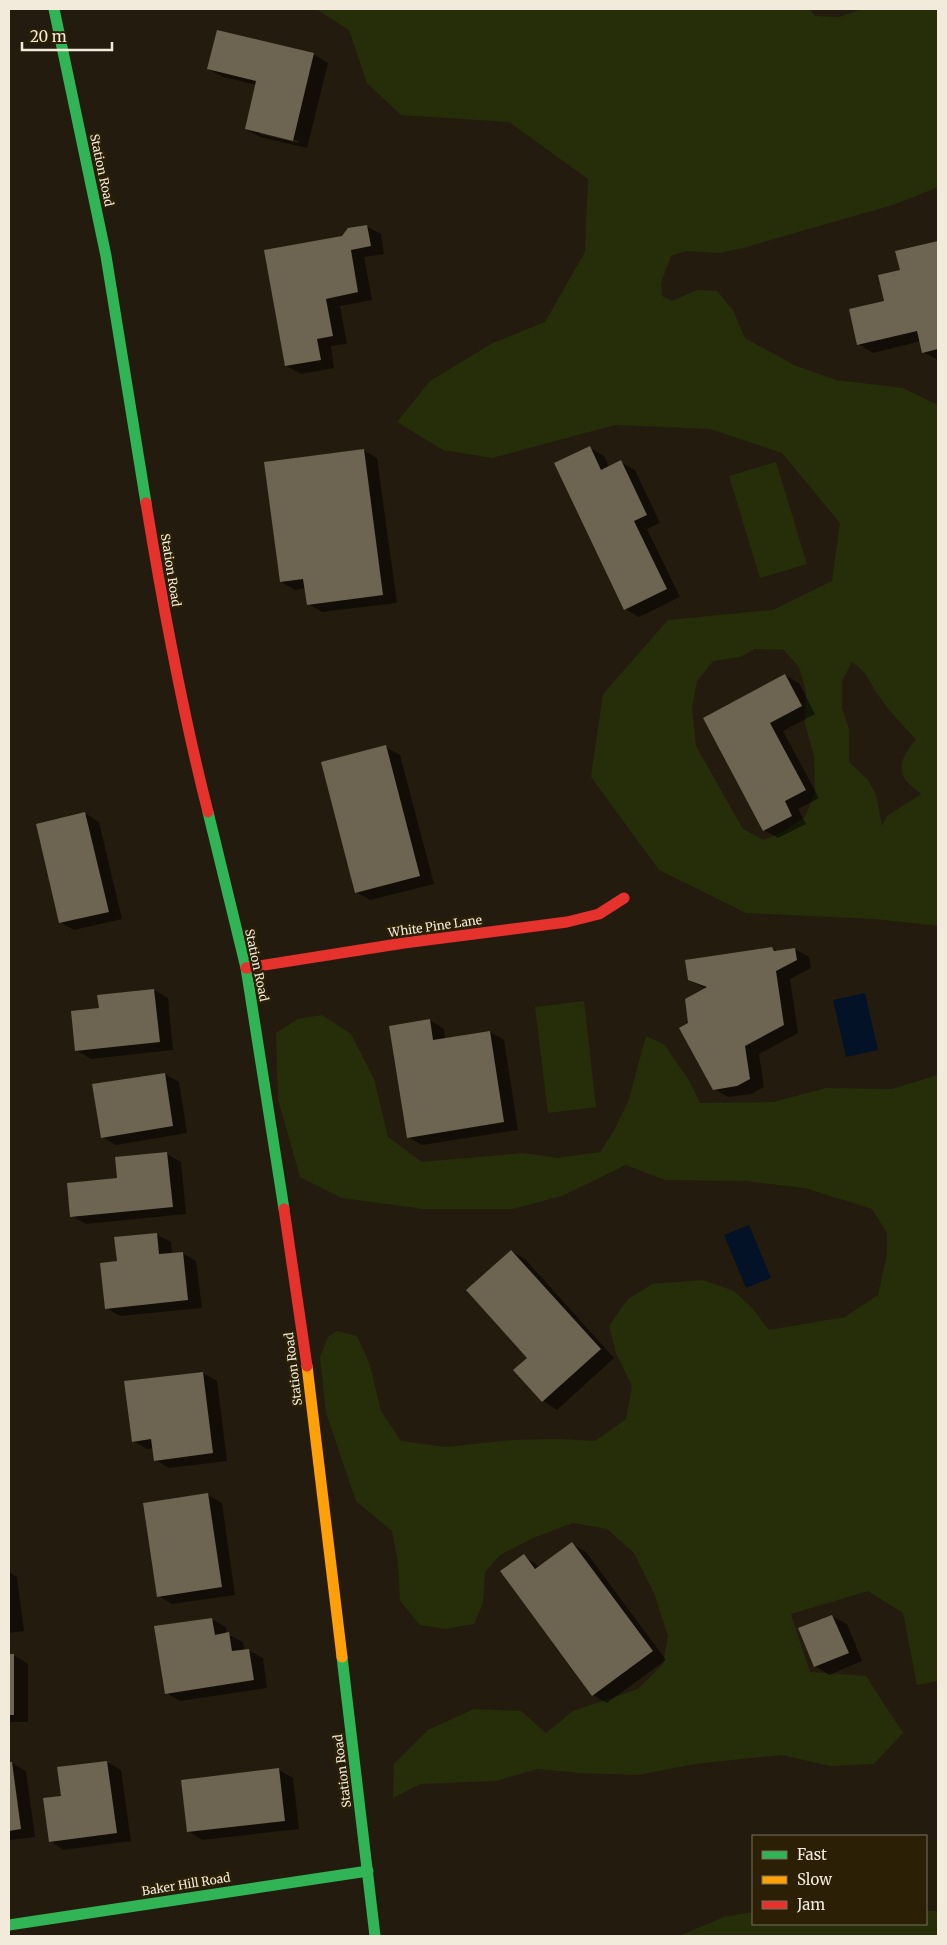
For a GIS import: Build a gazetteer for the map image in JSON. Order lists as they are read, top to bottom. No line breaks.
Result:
{"streets":{"street":["Station Road","White Pine Lane","Baker Hill Road"]},"crossings":[["Station Road","White Pine Lane"],["Station Road","Baker Hill Road"]],"legend":["Fast","Slow","Jam"],"scale_bar":"20 m"}
